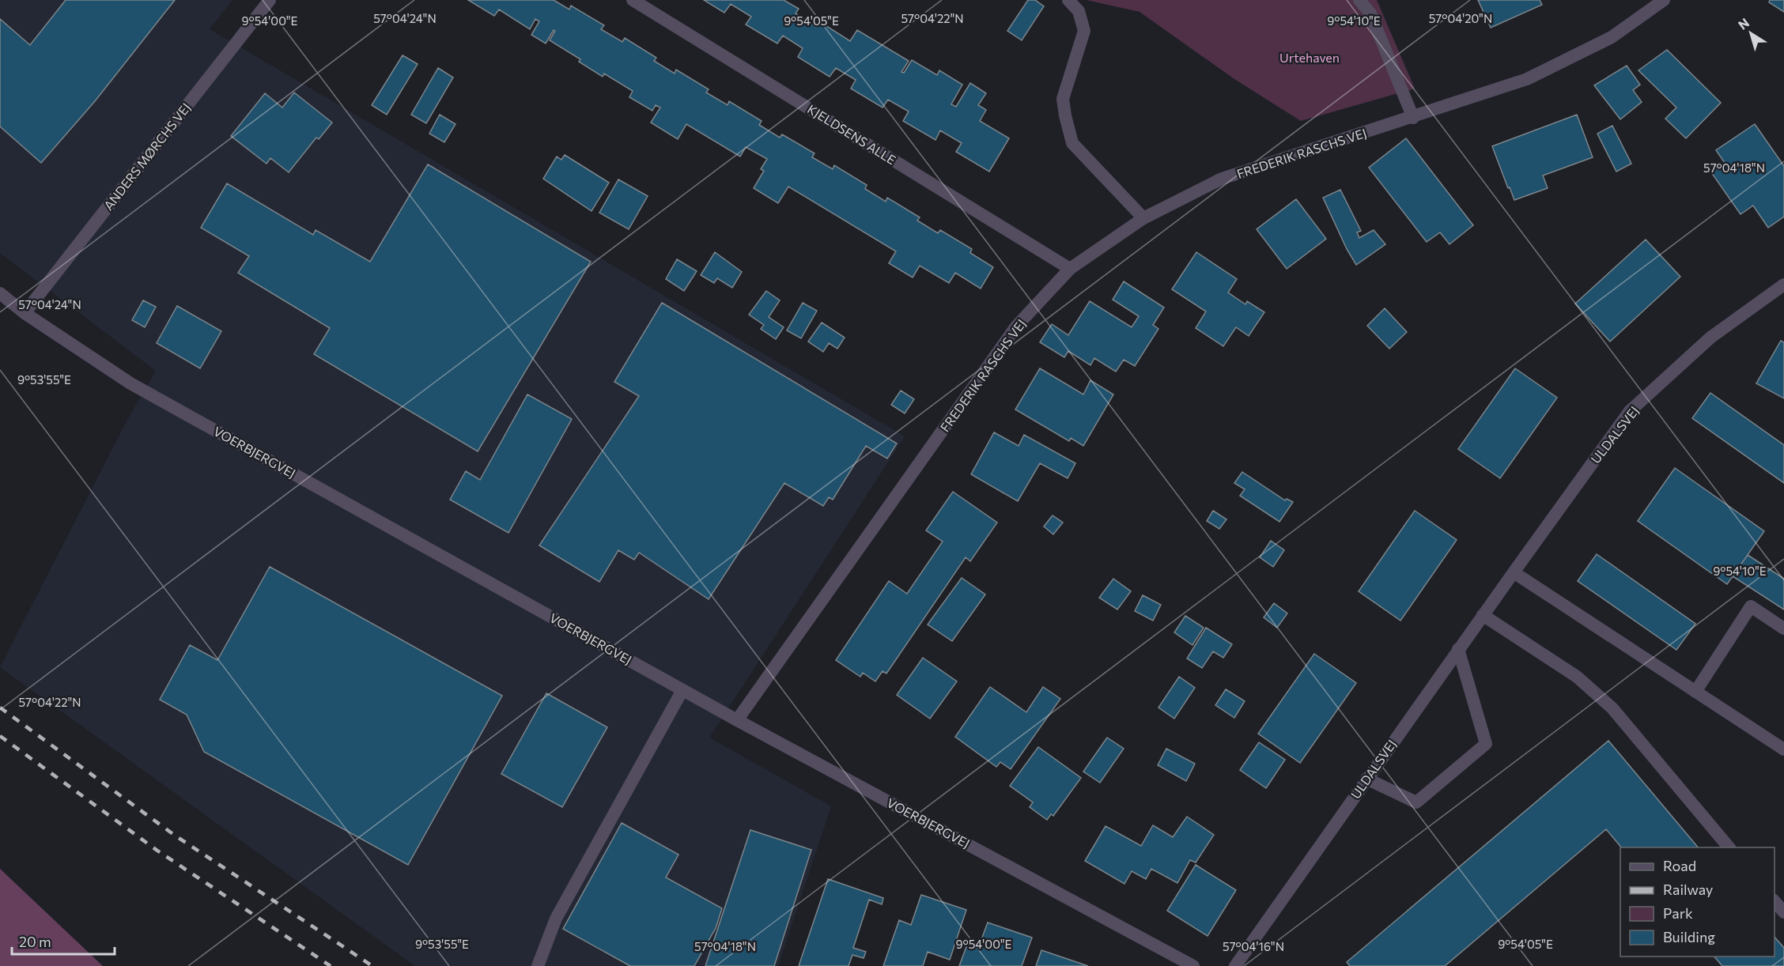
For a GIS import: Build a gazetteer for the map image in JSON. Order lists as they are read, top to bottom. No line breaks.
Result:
{"streets":{"street":["KJELDSENS ALLE","FREDERIK RASCHS VEJ","ANDERS MØRCHS VEJ","ULDALSVEJ","VOERBJERGVEJ"]},"crossings":[["KJELDSENS ALLE","FREDERIK RASCHS VEJ"],["FREDERIK RASCHS VEJ","VOERBJERGVEJ"],["ANDERS MØRCHS VEJ","VOERBJERGVEJ"]],"parks":["Urtehaven"],"legend":["Road","Railway","Park","Building"],"scale_bar":"20 m","north":"top left","coordinates":["57°04'24\"N","57°04'22\"N","57°04'20\"N","9°54'00\"E","9°54'05\"E","9°54'10\"E","57°04'18\"N","9°53'55\"E","57°04'16\"N"]}
